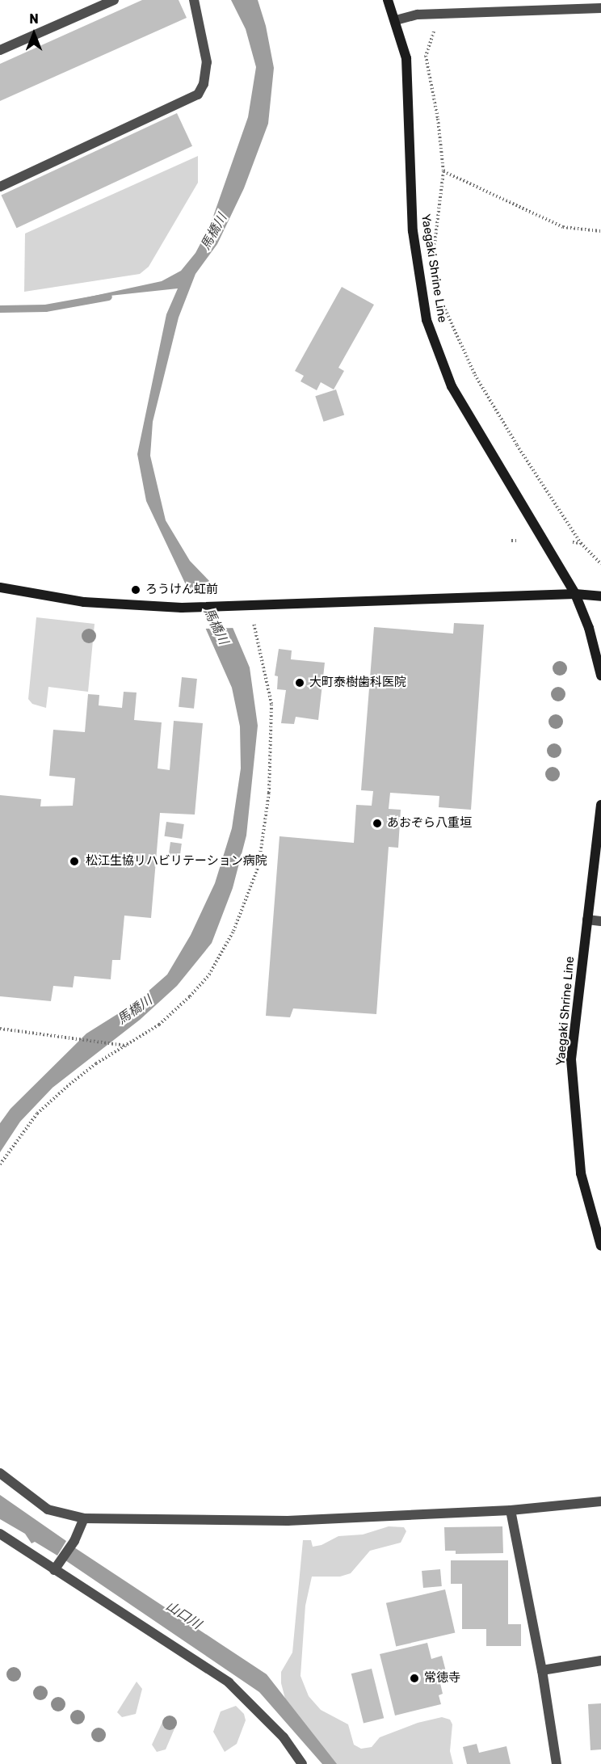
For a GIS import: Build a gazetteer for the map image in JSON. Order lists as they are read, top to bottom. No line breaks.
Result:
{"streets":{"main road":["Yaegaki Shrine Line"]},"water":["馬橋川","山口川"],"places":["ろうけん虹前","大町泰樹歯科医院","あおぞら八重垣","松江生協リハビリテーション病院","常徳寺"],"north":"top"}
